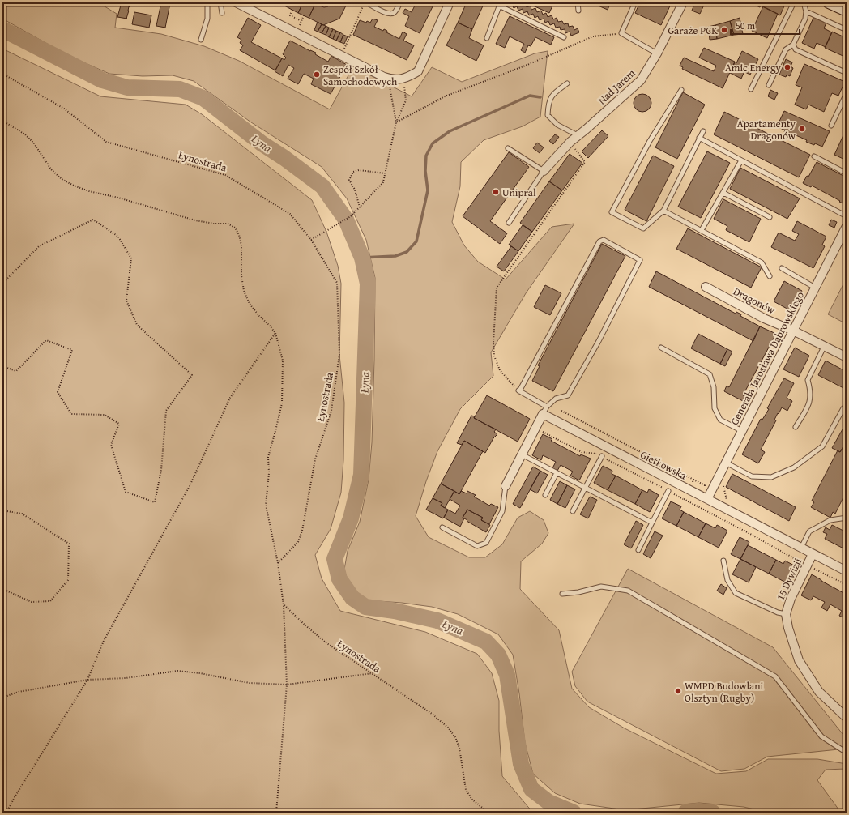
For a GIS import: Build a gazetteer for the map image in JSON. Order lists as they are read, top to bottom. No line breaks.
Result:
{"streets":{"street":["Nad Jarem","Dragonów","Generała Jarosława Dąbrowskiego","Gietkowska","15 Dywizji"],"path":["Łynostrada"]},"crossings":[["Dragonów","Generała Jarosława Dąbrowskiego"],["Generała Jarosława Dąbrowskiego","Gietkowska"],["Gietkowska","15 Dywizji"]],"water":["Łyna"],"places":["Garaże PCK","Amic Energy","Zespół Szkół Samochodowych","Apartamenty Dragonów","Unipral","WMPD Budowlani Olsztyn (Rugby)"],"scale_bar":"50 m"}
